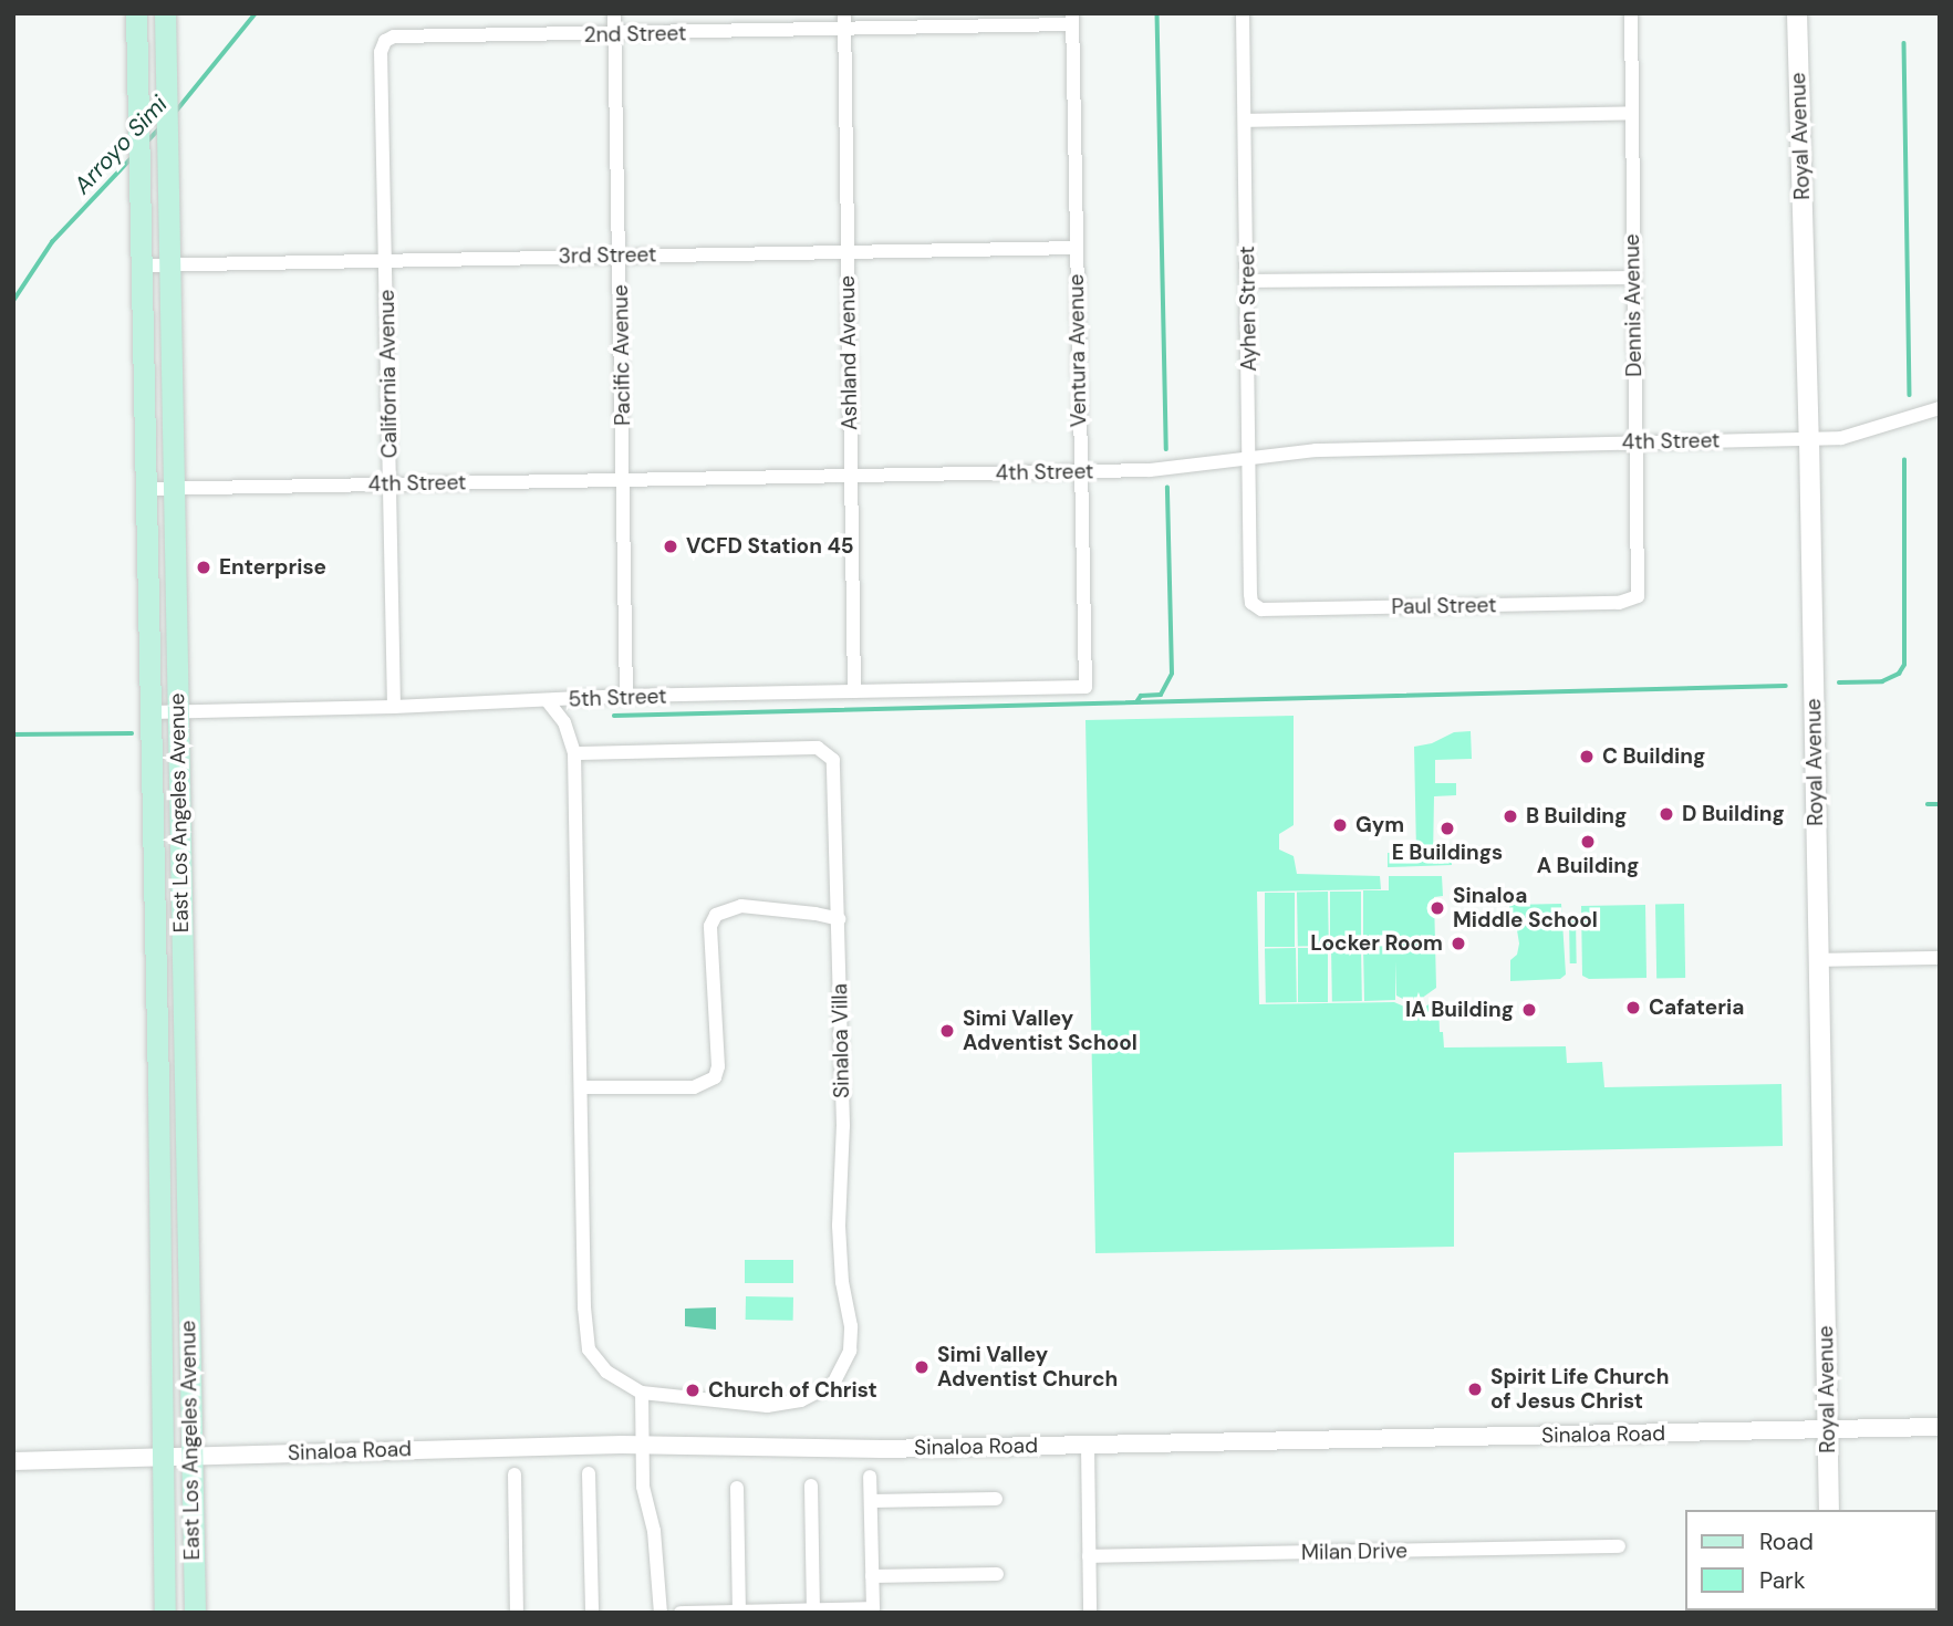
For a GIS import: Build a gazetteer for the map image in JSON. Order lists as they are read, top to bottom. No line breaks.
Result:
{"streets":{"main road":["Royal Avenue","East Los Angeles Avenue"],"street":["2nd Street","3rd Street","Dennis Avenue","Ayhen Street","Ventura Avenue","Ashland Avenue","Pacific Avenue","California Avenue","4th Street","Paul Street","5th Street","Sinaloa Villa","Sinaloa Road","Milan Drive"]},"crossings":[["2nd Street","Ventura Avenue"],["2nd Street","Ashland Avenue"],["2nd Street","Pacific Avenue"],["2nd Street","California Avenue"],["Royal Avenue","4th Street"],["Royal Avenue","Sinaloa Road"],["3rd Street","Ventura Avenue"],["3rd Street","Ashland Avenue"],["3rd Street","Pacific Avenue"],["3rd Street","California Avenue"],["3rd Street","East Los Angeles Avenue"],["Dennis Avenue","4th Street"],["Dennis Avenue","Paul Street"],["Ayhen Street","4th Street"],["Ayhen Street","Paul Street"],["Ventura Avenue","4th Street"],["Ventura Avenue","5th Street"],["Ashland Avenue","4th Street"],["Ashland Avenue","5th Street"],["Pacific Avenue","4th Street"],["Pacific Avenue","5th Street"],["California Avenue","4th Street"],["California Avenue","5th Street"],["4th Street","East Los Angeles Avenue"],["5th Street","East Los Angeles Avenue"],["5th Street","Sinaloa Villa"],["East Los Angeles Avenue","Sinaloa Road"]],"water":["Arroyo Simi"],"places":["VCFD Station 45","Enterprise","C Building","D Building","B Building","Gym","E Buildings","A Building","Sinaloa Middle School","Locker Room","Cafateria","IA Building","Simi Valley Adventist School","Simi Valley Adventist Church","Spirit Life Church of Jesus Christ","Church of Christ"],"legend":["Road","Park"]}
